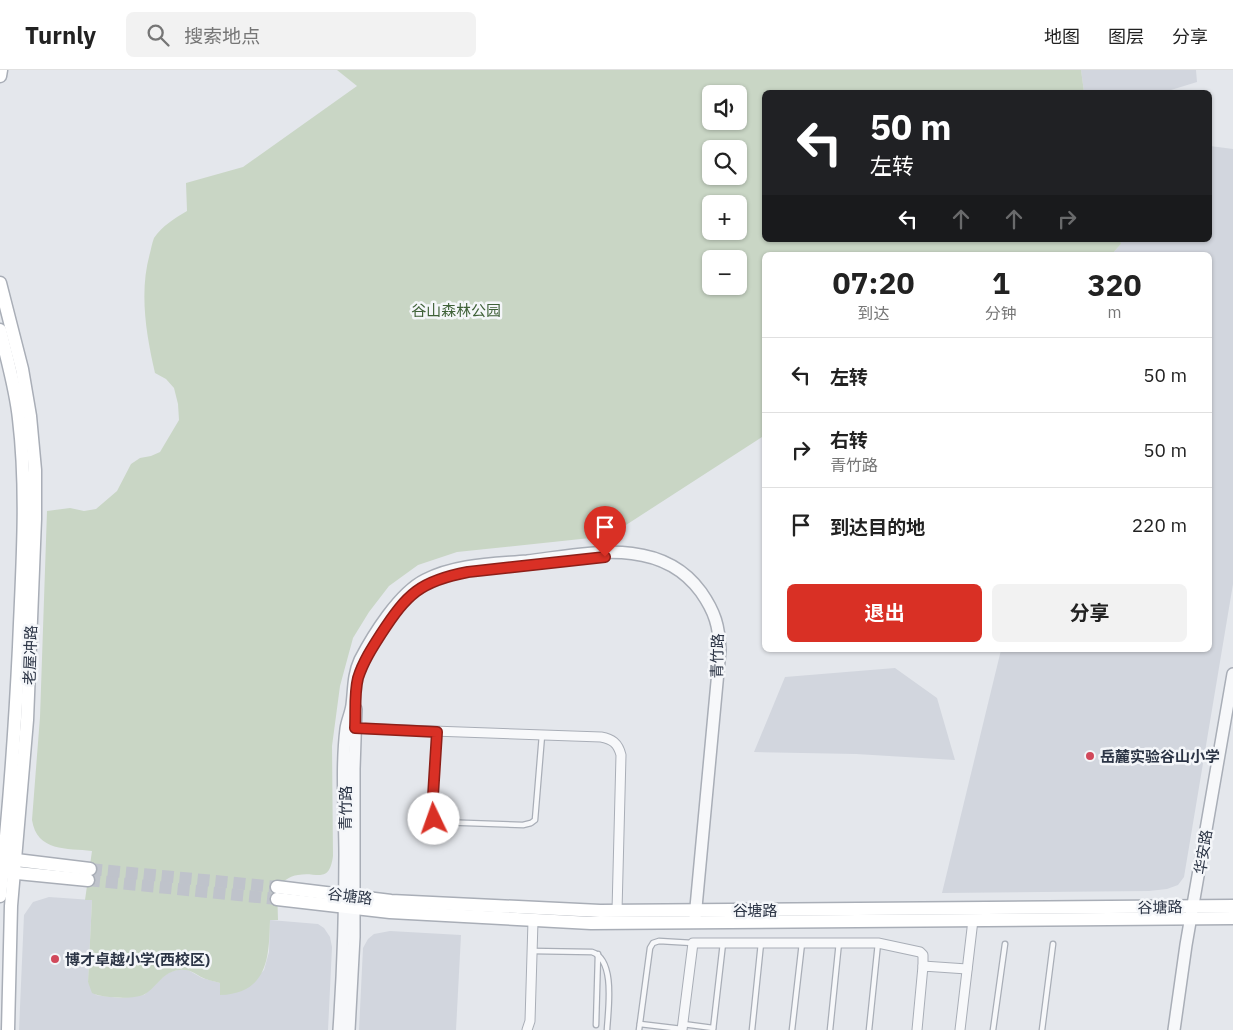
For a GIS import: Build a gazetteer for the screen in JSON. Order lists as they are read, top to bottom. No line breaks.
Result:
{"streets":{"main road":["老屋冲路","谷塘路"],"street":["青竹路","华安路"]},"crossings":[["青竹路","谷塘路"],["华安路","谷塘路"]],"parks":["谷山森林公园"],"places":["岳麓实验谷山小学","博才卓越小学(西校区)"],"page":{"header":"Turnly","search":"搜索地点","nav":["地图","图层","分享"],"map_buttons":["+","−"],"turn":["50 m","左转"],"eta":["07:20","到达","1","分钟","320","m"],"list":[{"name":"左转","value":"50 m"},{"name":"右转","note":"青竹路","value":"50 m"},{"name":"到达目的地","value":"220 m"}],"buttons":["退出","分享"]}}
